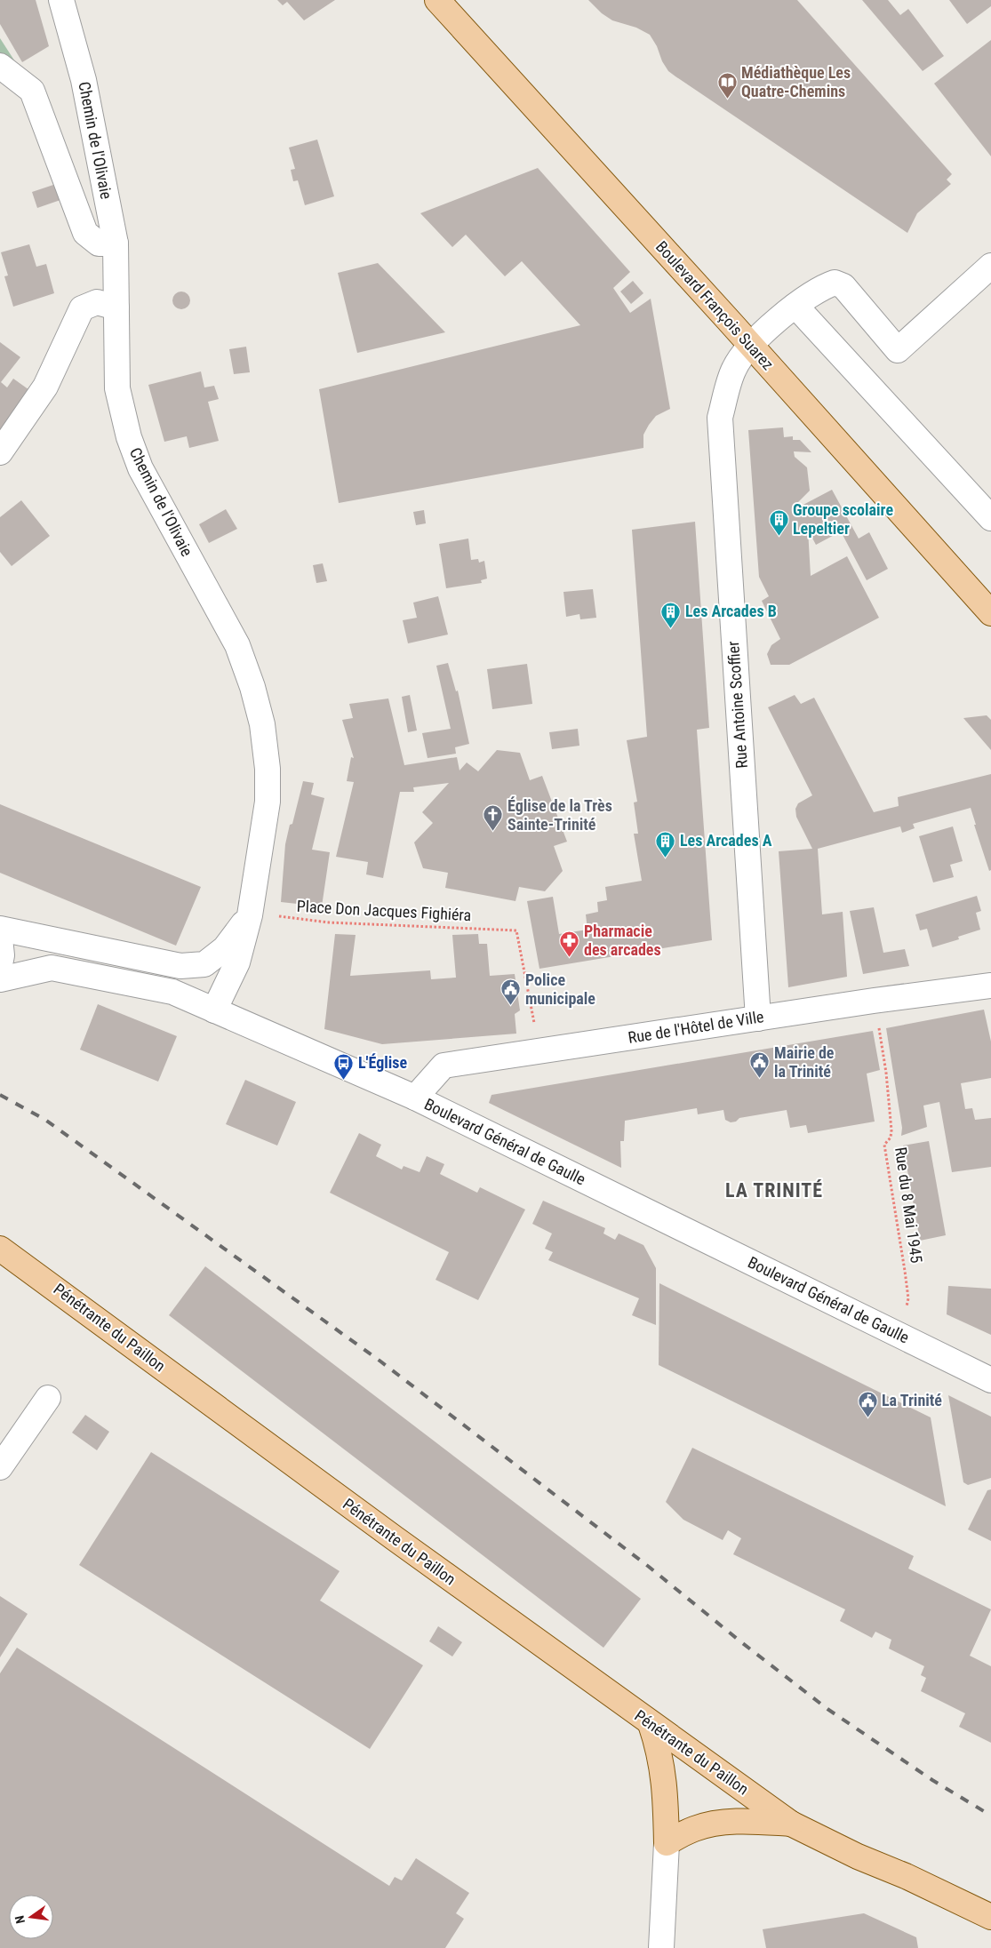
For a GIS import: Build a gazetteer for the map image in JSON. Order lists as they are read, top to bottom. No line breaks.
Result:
{"streets":{"main road":["Boulevard François Suarez","Pénétrante du Paillon"],"street":["Chemin de l'Olivaie","Rue Antoine Scoffier","Rue de l'Hôtel de Ville","Boulevard Général de Gaulle"],"path":["Place Don Jacques Fighiéra","Rue du 8 Mai 1945"]},"crossings":[["Chemin de l'Olivaie","Place Don Jacques Fighiéra"],["Chemin de l'Olivaie","Boulevard Général de Gaulle"],["Boulevard François Suarez","Rue Antoine Scoffier"],["Rue Antoine Scoffier","Rue de l'Hôtel de Ville"],["Place Don Jacques Fighiéra","Rue de l'Hôtel de Ville"],["Rue de l'Hôtel de Ville","Boulevard Général de Gaulle"],["Rue de l'Hôtel de Ville","Rue du 8 Mai 1945"],["Boulevard Général de Gaulle","Rue du 8 Mai 1945"]],"districts":["LA TRINITÉ"],"places":{"library":["Médiathèque Les Quatre-Chemins"],"building":["Groupe scolaire Lepeltier","Les Arcades B","Les Arcades A"],"church":["Église de la Très Sainte-Trinité"],"pharmacy":["Pharmacie des arcades"],"public building":["Police municipale","Mairie de la Trinité","La Trinité"],"bus stop":["L'Église"]},"north":"left"}
